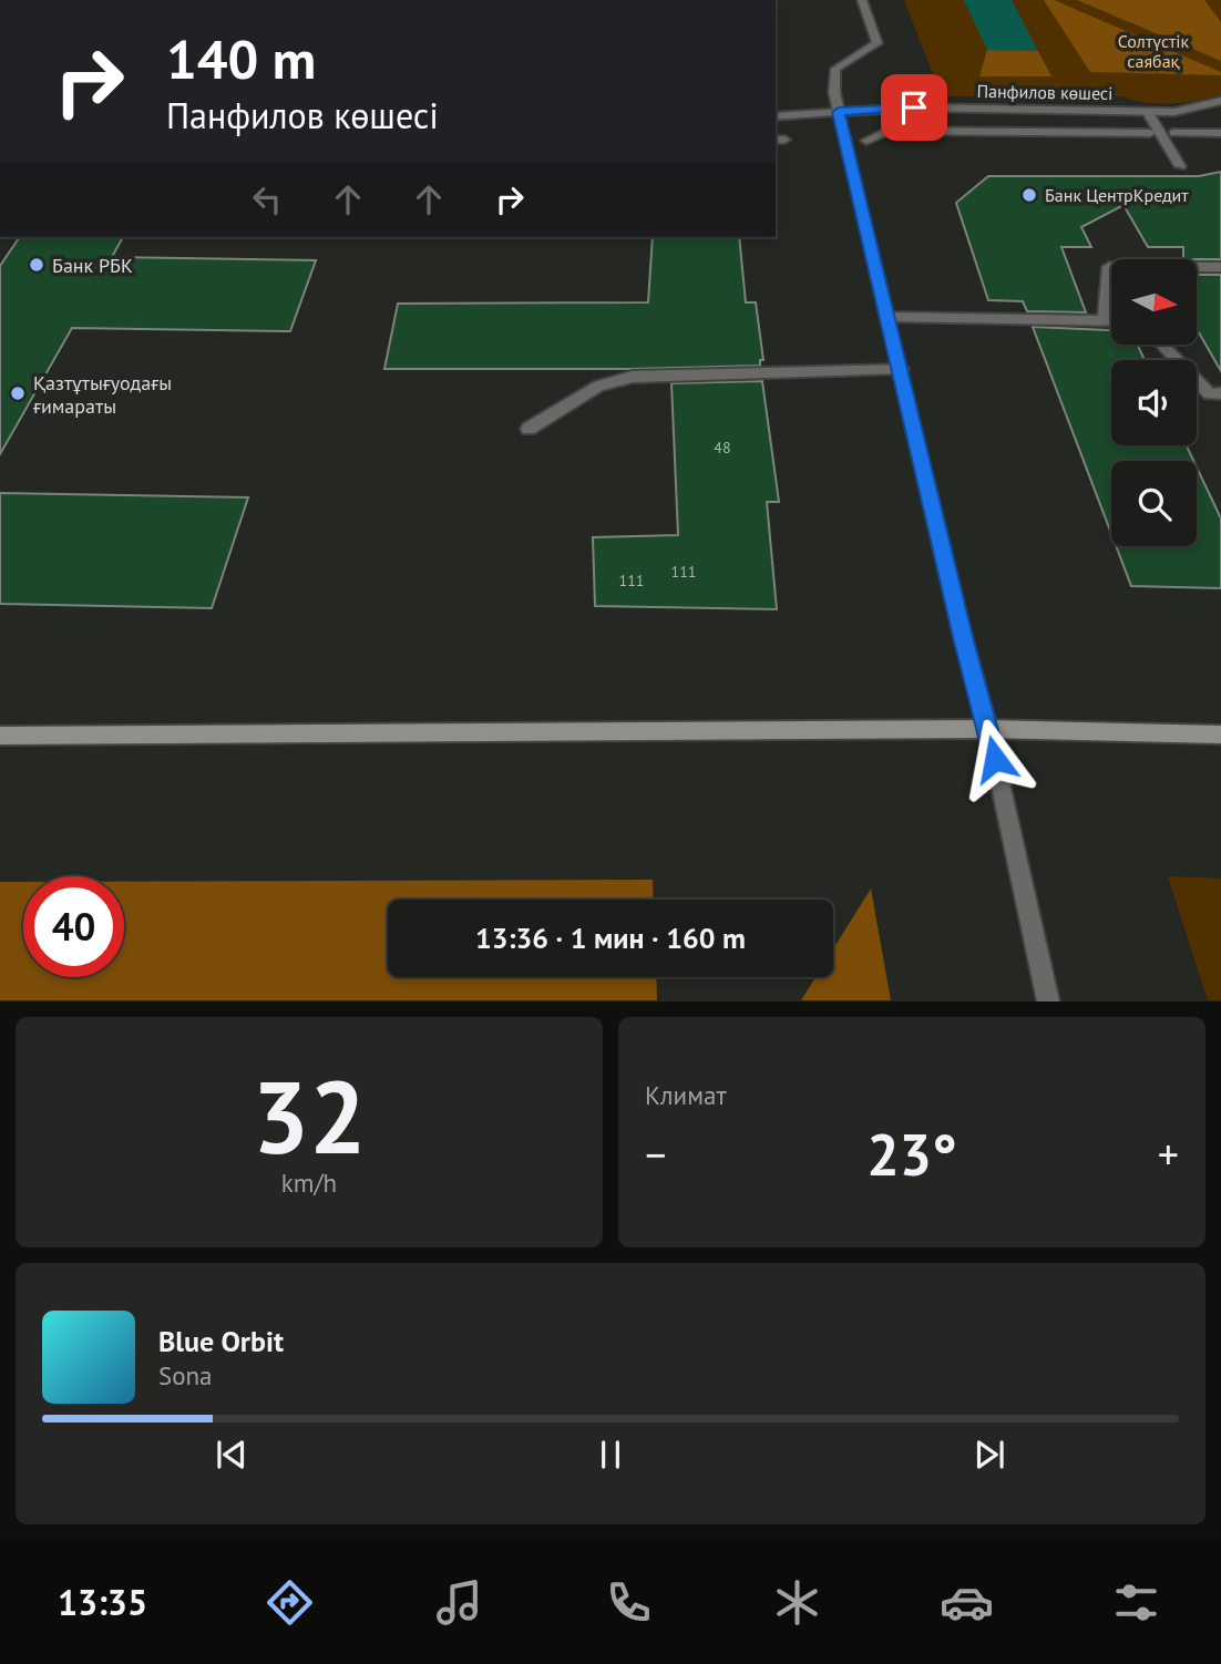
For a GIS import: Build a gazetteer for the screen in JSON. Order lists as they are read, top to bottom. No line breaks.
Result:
{"streets":{"street":["Панфилов көшесі"]},"parks":["Солтүстік саябақ"],"places":["Банк ЦентрКредит","Банк РБК","Қазтұтығуодағы ғимараты"],"house_numbers":["48","111","111"],"north":"right","page":{"turn":["140 m","Панфилов көшесі"],"limit":"40","trip":"13:36 · 1 мин · 160 m","tile":[["32","km/h"],"Климат"],"heat":["−","23°","+"],"song":["Blue Orbit","Sona"],"tabs":"13:35"}}
